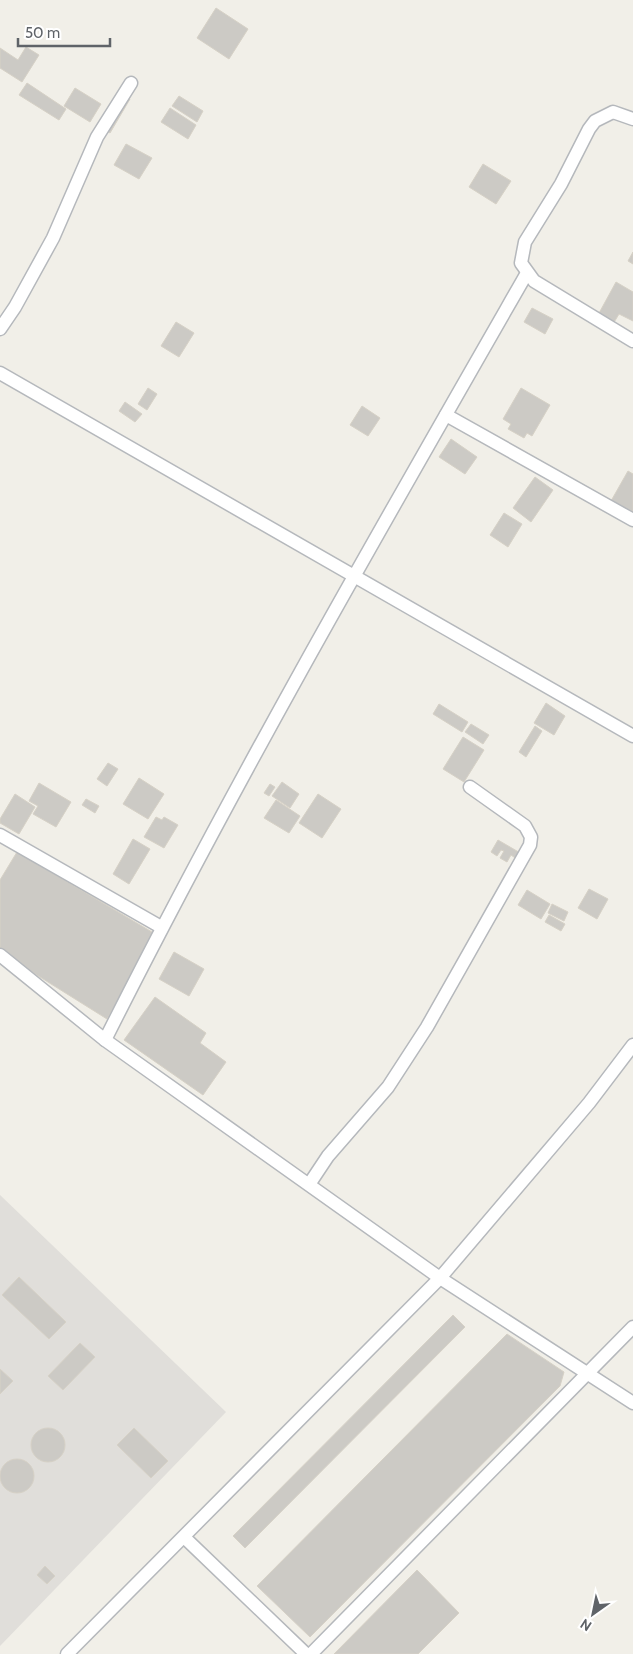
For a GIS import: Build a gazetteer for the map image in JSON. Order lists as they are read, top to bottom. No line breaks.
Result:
{"scale_bar":"50 m","north":"bottom left"}
